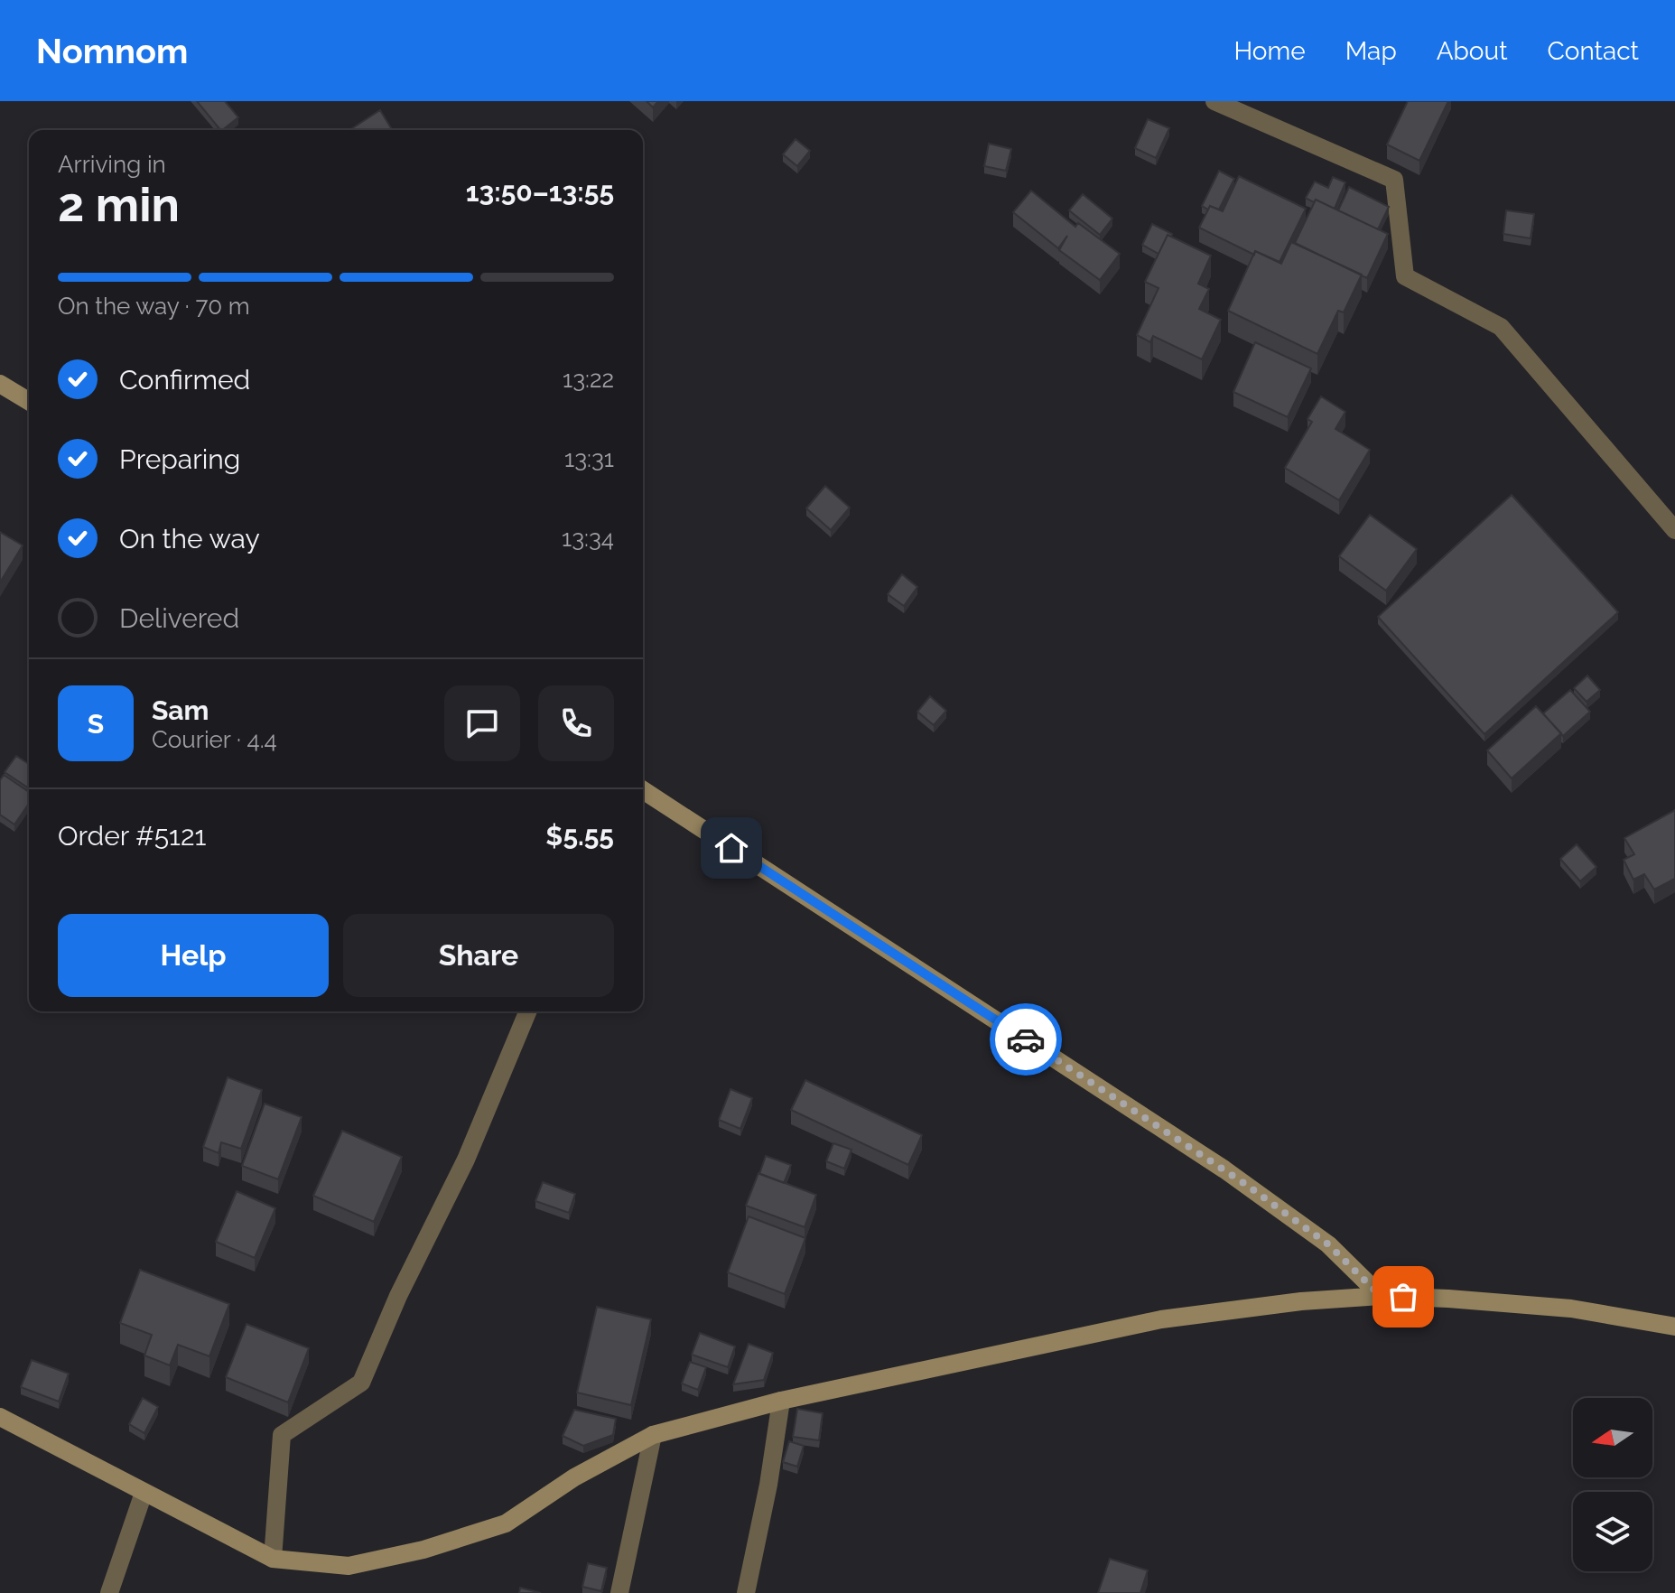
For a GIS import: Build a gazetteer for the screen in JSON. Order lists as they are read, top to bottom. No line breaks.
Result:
{"north":"left","page":{"header":"Nomnom","nav":["Home","Map","About","Contact"],"heading":["2 min","Arriving in","13:50–13:55"],"panel":["Sam","Courier · 4.4","Order #5121","$5.55"],"bar":"On the way · 70 m","list":[["Confirmed","13:22"],["Preparing","13:31"],["On the way","13:34"],"Delivered"],"round":"S","buttons":["Help","Share"]}}
